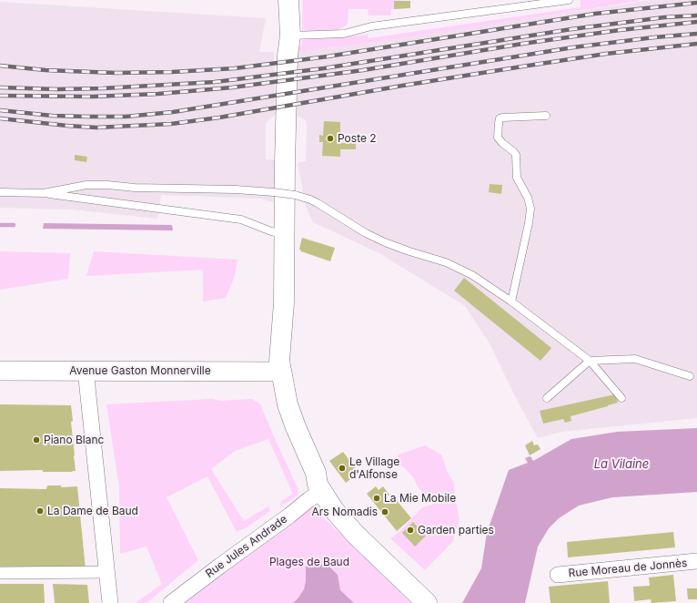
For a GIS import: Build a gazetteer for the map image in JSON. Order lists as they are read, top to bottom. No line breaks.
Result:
{"streets":{"street":["Avenue Gaston Monnerville","Rue Jules Andrade","Rue Moreau de Jonnès"]},"water":["La Vilaine"],"parks":["Plages de Baud"],"places":["Poste 2","Piano Blanc","Le Village d'Alfonse","La Mie Mobile","La Dame de Baud","Ars Nomadis","Garden parties"]}
